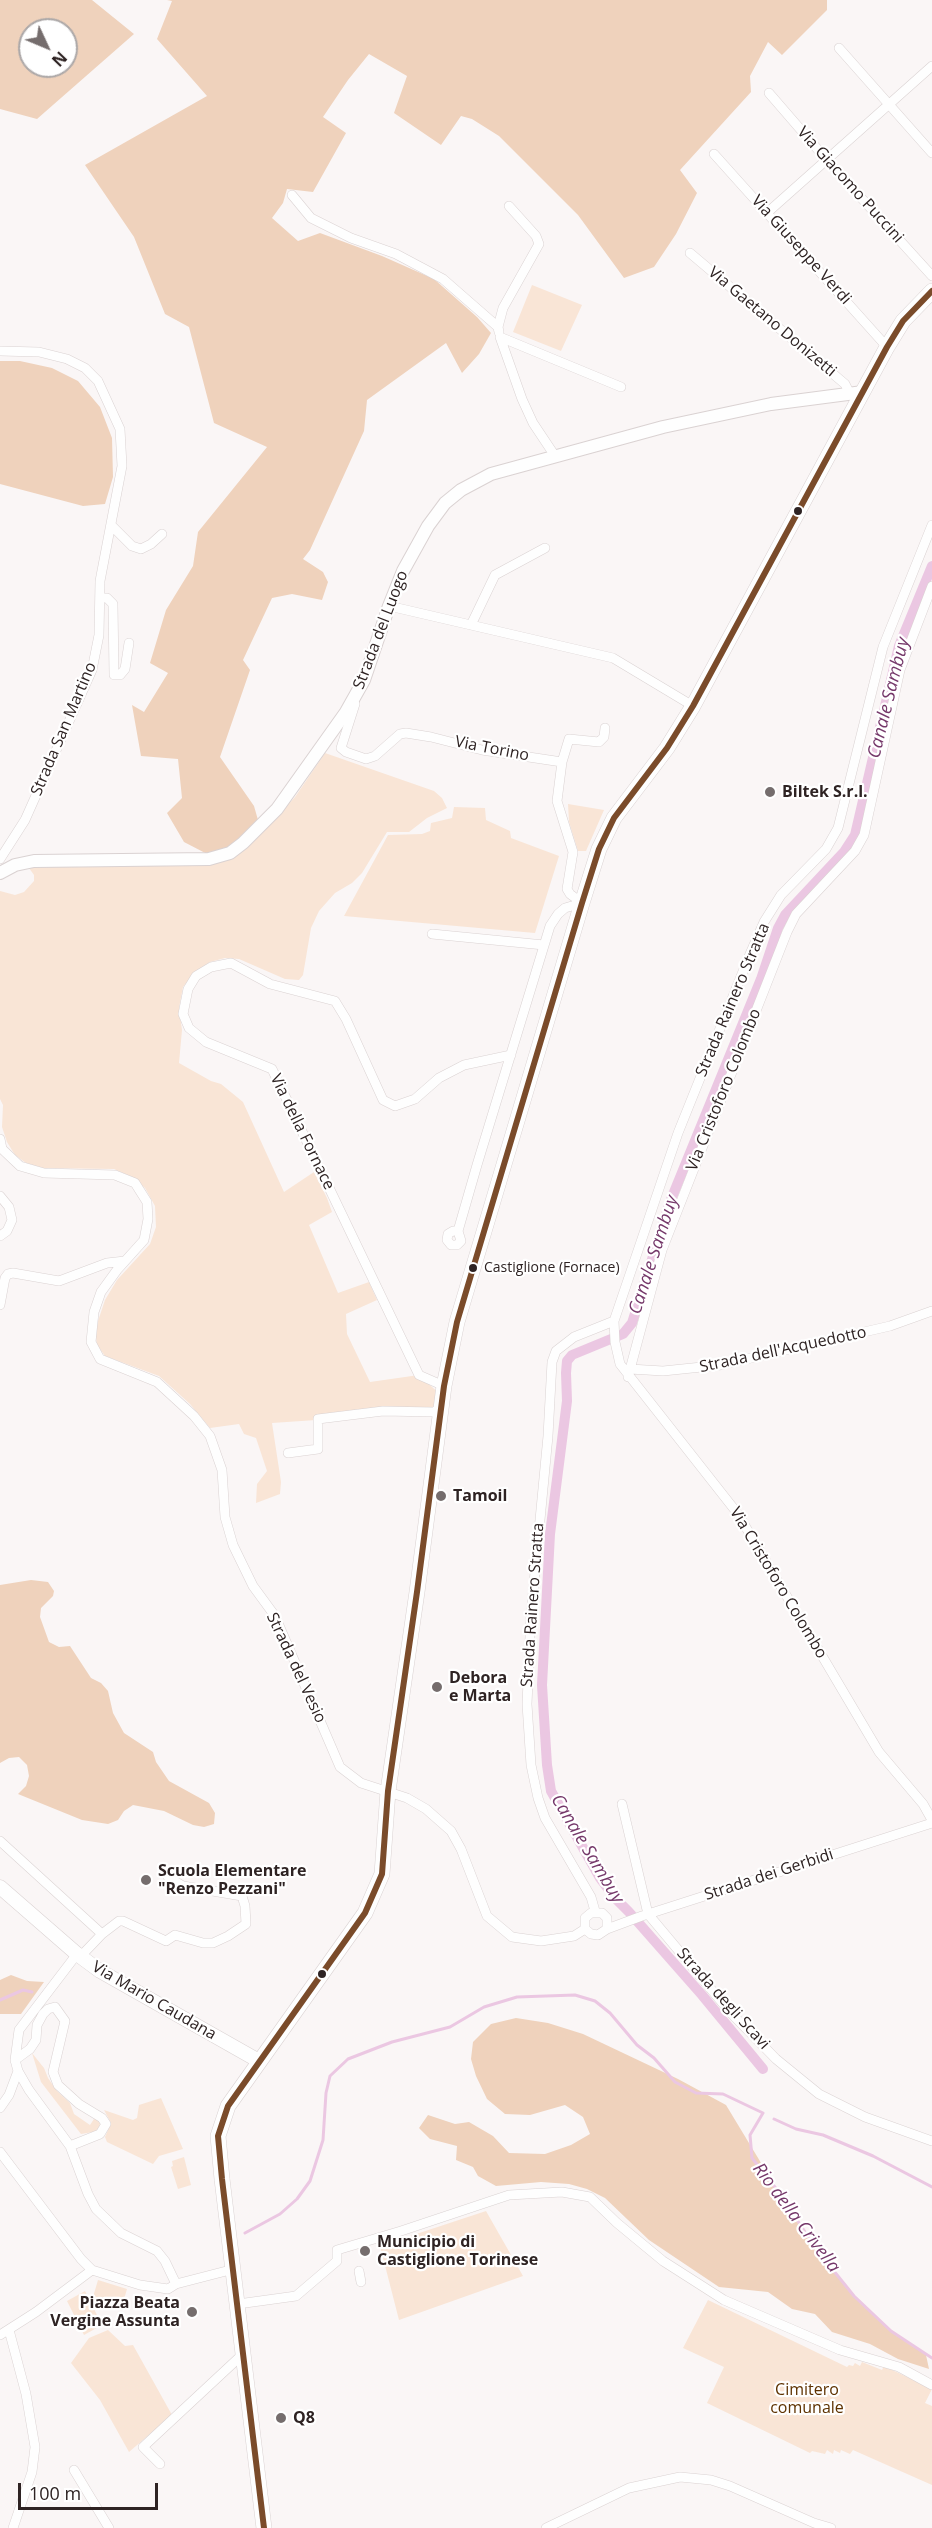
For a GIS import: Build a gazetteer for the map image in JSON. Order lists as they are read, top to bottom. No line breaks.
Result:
{"streets":{"main road":["Via Mario Caudana"],"street":["Via Giacomo Puccini","Via Giuseppe Verdi","Via Gaetano Donizetti","Strada del Luogo","Strada San Martino","Via Torino","Strada Rainero Stratta","Via Cristoforo Colombo","Via della Fornace","Strada dell'Acquedotto","Strada del Vesio","Strada dei Gerbidi","Strada degli Scavi"]},"crossings":[["Via Gaetano Donizetti","Strada del Luogo"],["Strada del Luogo","Via Torino"],["Strada Rainero Stratta","Via Cristoforo Colombo"],["Strada Rainero Stratta","Strada dell'Acquedotto"],["Strada Rainero Stratta","Strada dei Gerbidi"],["Via Cristoforo Colombo","Strada dell'Acquedotto"],["Via Cristoforo Colombo","Strada dei Gerbidi"],["Strada dei Gerbidi","Strada degli Scavi"]],"water":["Canale Sambuy","Rio della Crivella"],"parks":["Cimitero comunale"],"places":["Biltek S.r.l.","Castiglione (Fornace)","Tamoil","Debora e Marta","Scuola Elementare \"Renzo Pezzani\"","Municipio di Castiglione Torinese","Piazza Beata Vergine Assunta","Q8"],"scale_bar":"100 m","north":"bottom right"}
